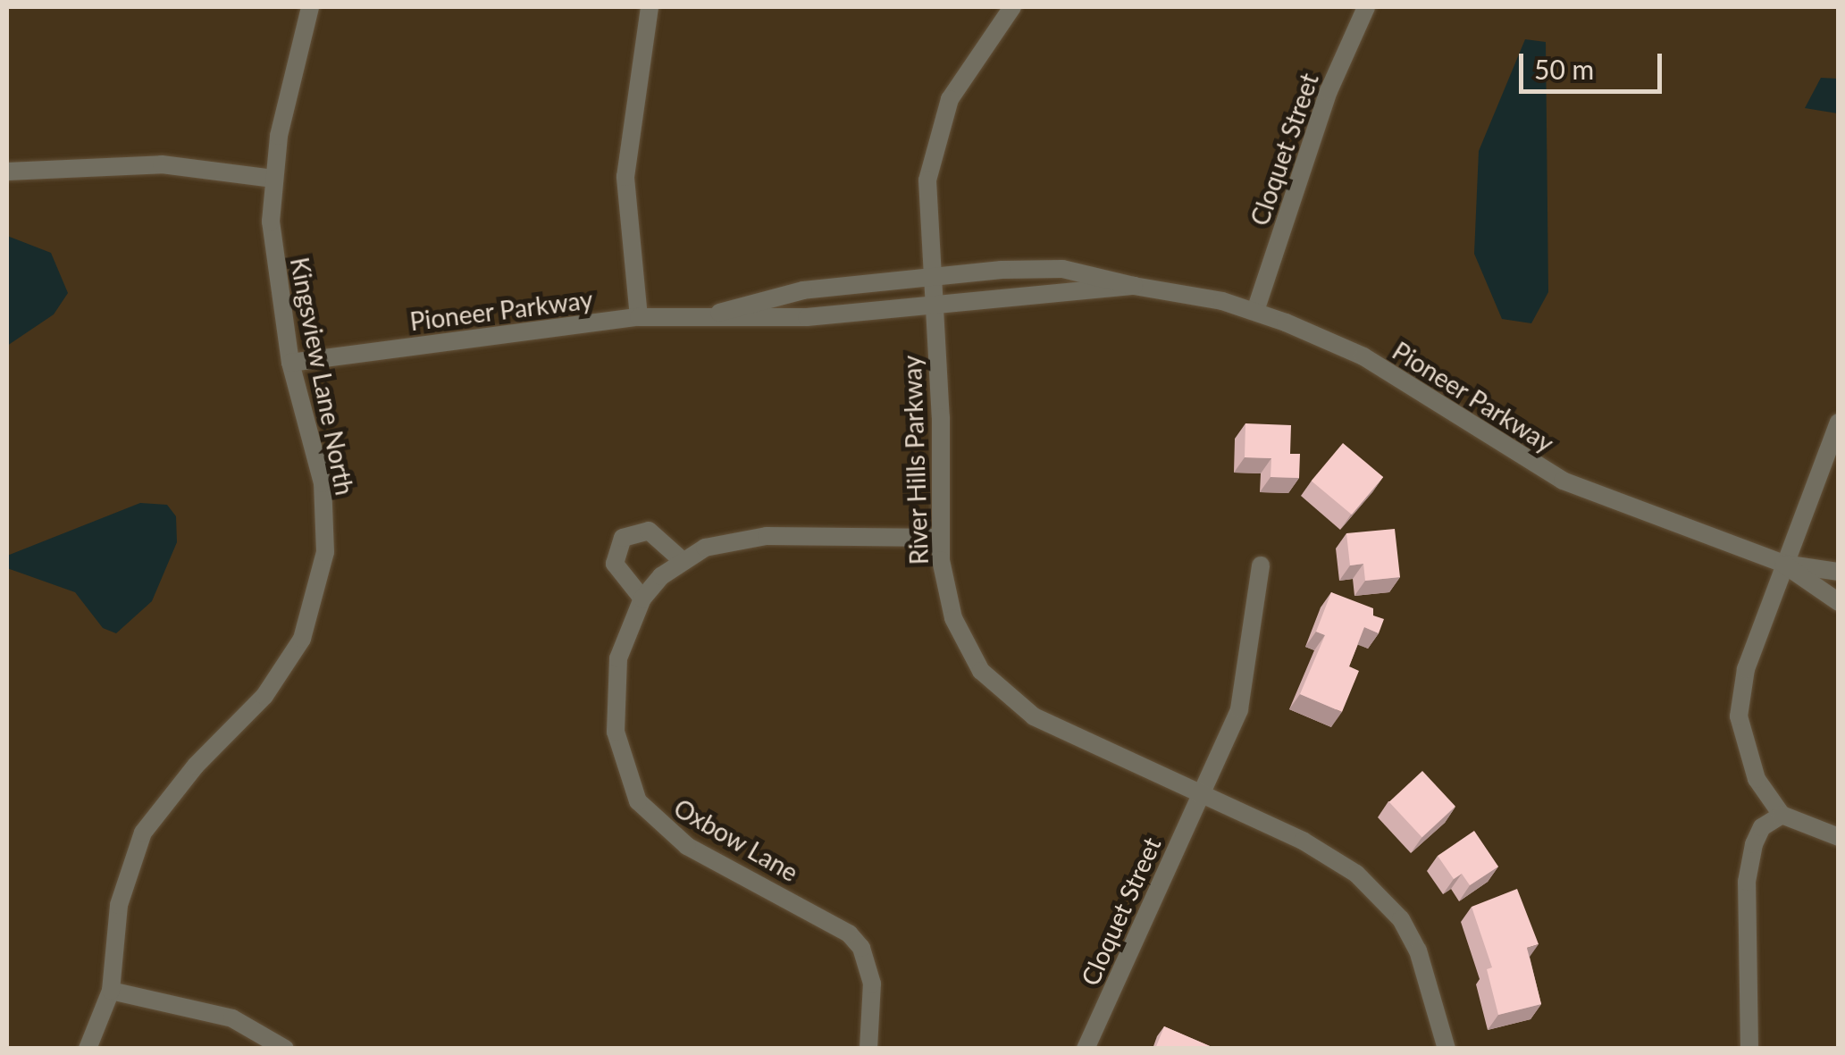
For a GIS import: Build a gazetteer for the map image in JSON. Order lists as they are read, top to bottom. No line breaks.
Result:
{"streets":{"street":["Cloquet Street","Pioneer Parkway","Kingsview Lane North","River Hills Parkway","Oxbow Lane"]},"crossings":[["Cloquet Street","Pioneer Parkway"],["Cloquet Street","River Hills Parkway"],["Pioneer Parkway","Kingsview Lane North"],["Pioneer Parkway","River Hills Parkway"],["River Hills Parkway","Oxbow Lane"]],"scale_bar":"50 m"}
